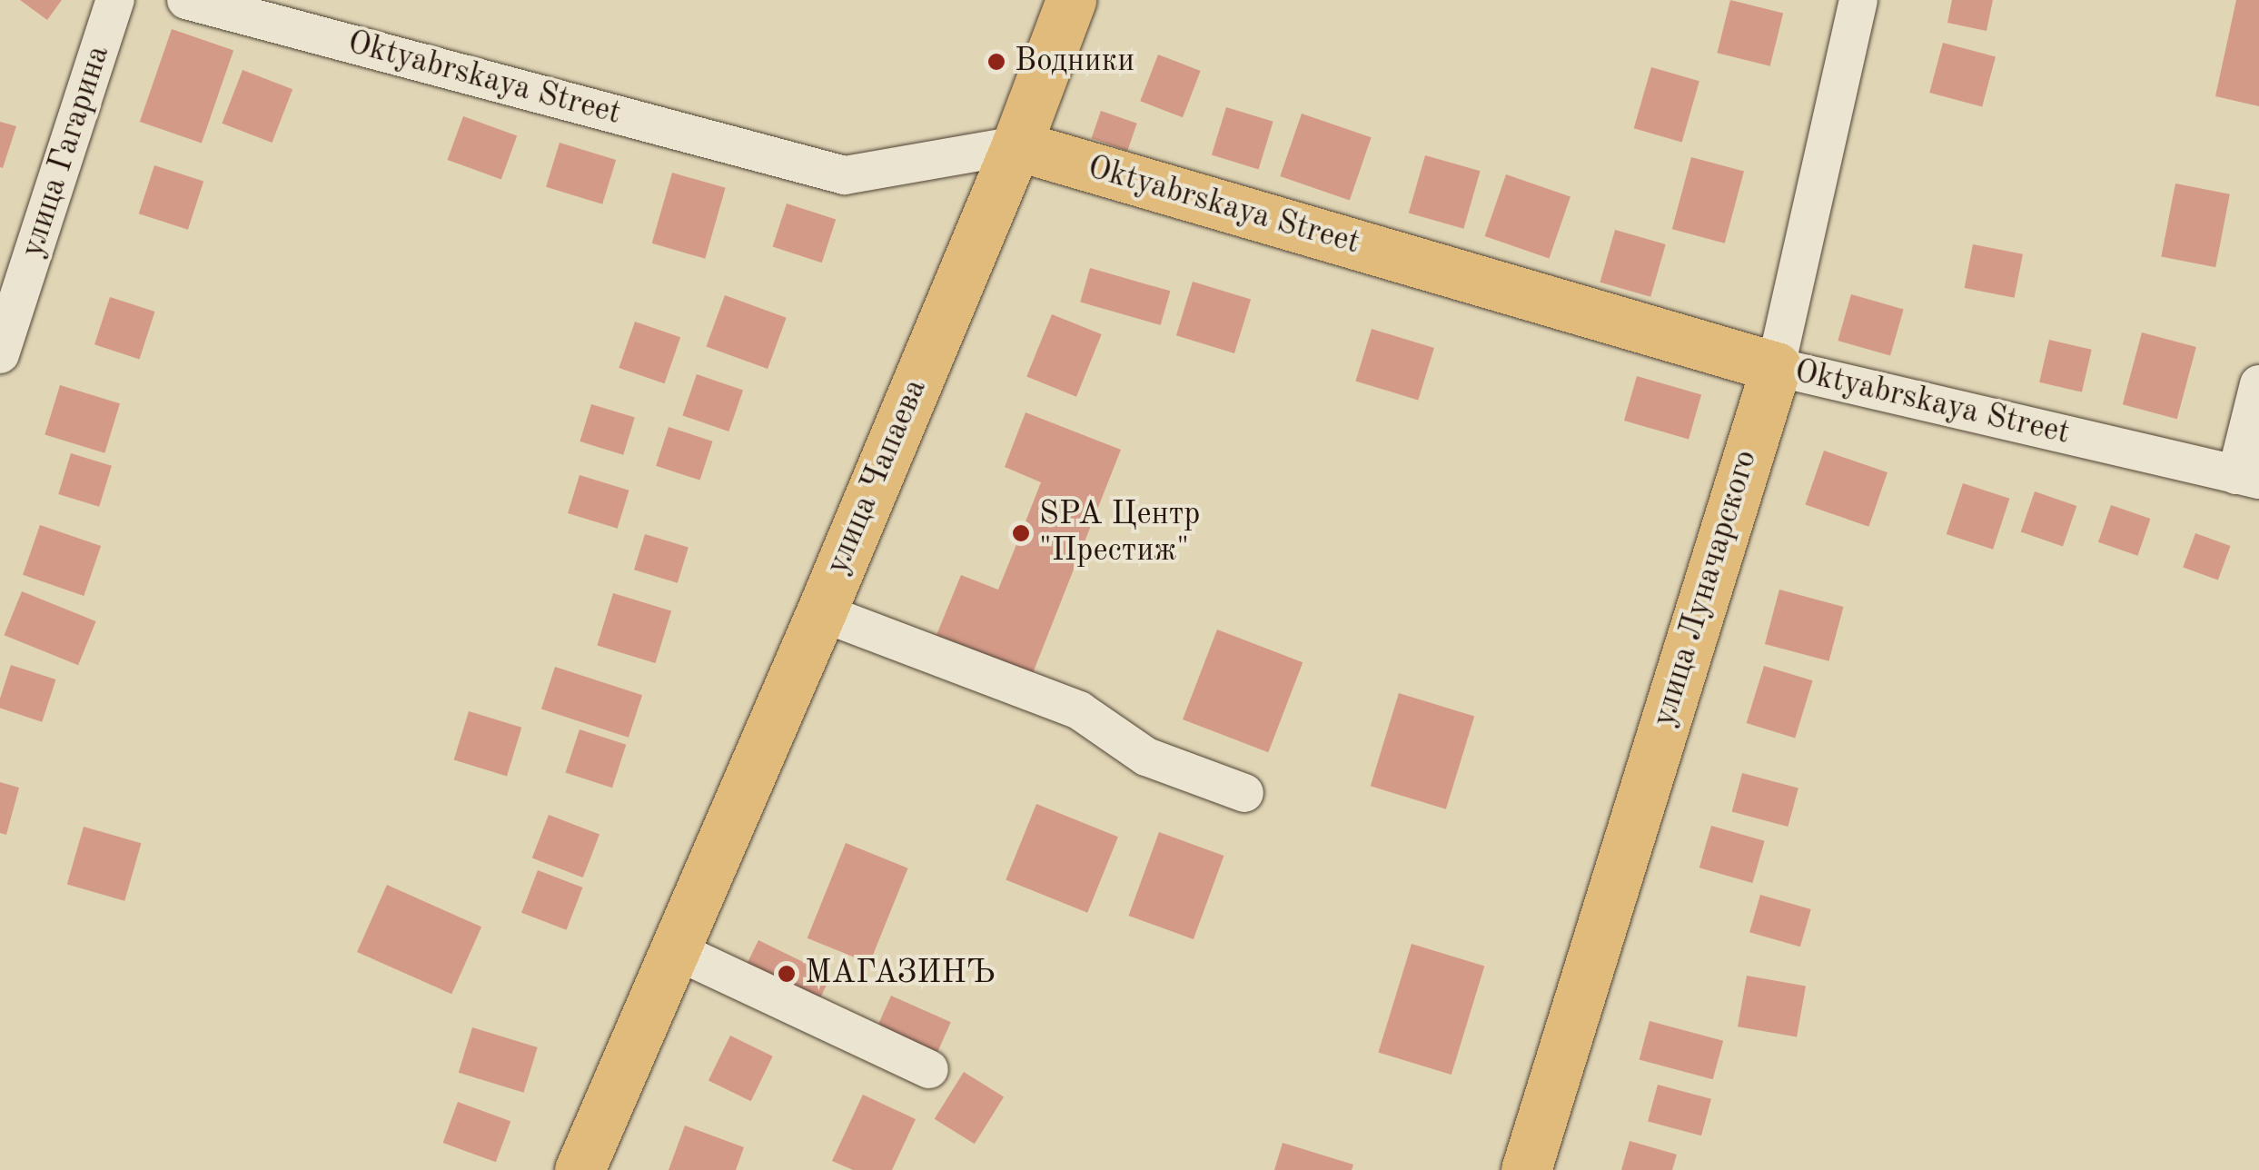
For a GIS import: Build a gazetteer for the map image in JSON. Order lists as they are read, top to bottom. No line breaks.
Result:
{"streets":{"main road":["Oktyabrskaya Street","улица Чапаева","улица Луначарского"],"street":["улица Гагарина"]},"crossings":[["Oktyabrskaya Street","улица Чапаева"],["Oktyabrskaya Street","улица Луначарского"]],"places":["Водники","SPA Центр \"Престиж\"","МАГАЗИНЪ"]}
